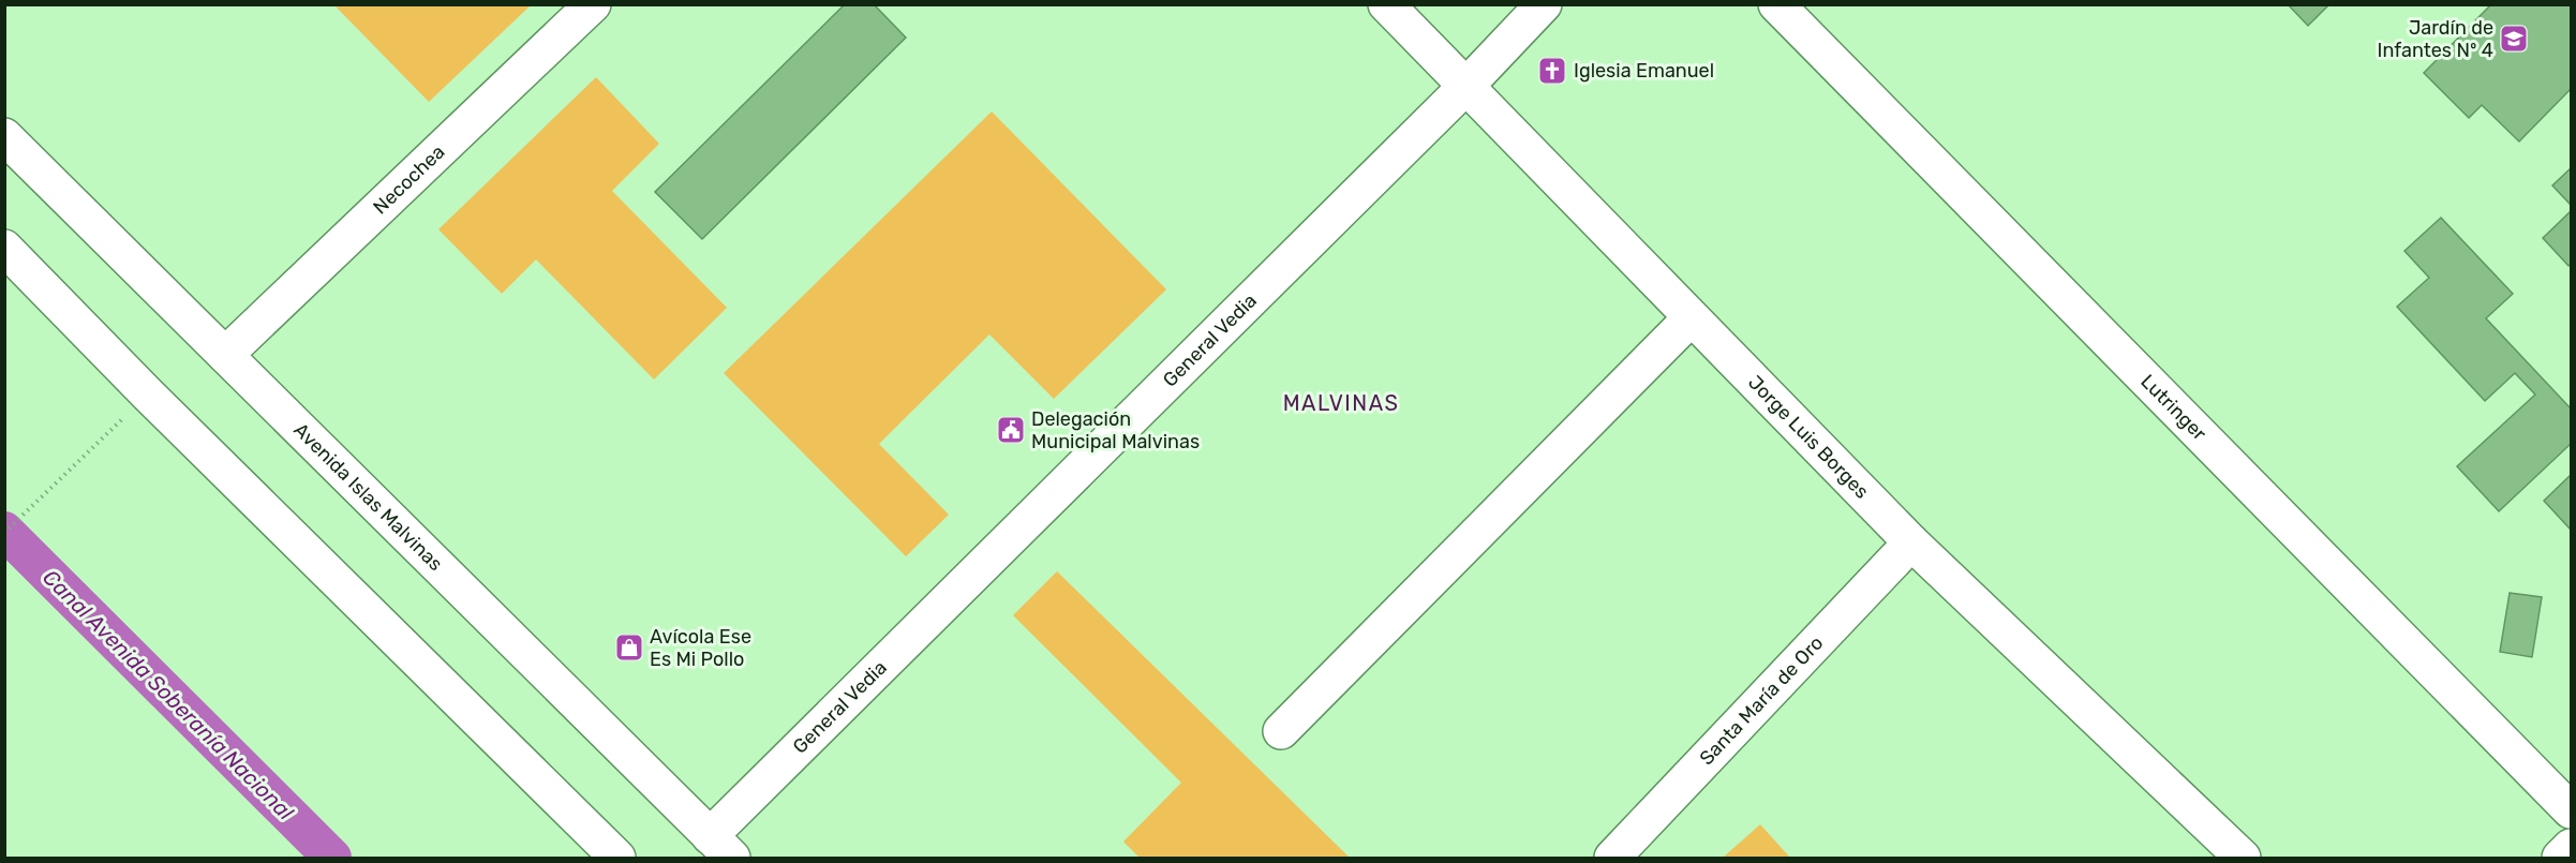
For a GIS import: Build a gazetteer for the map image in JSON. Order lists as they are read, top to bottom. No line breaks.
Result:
{"streets":{"street":["Necochea","General Vedia","Lutringer","Jorge Luis Borges","Avenida Islas Malvinas","Santa María de Oro"]},"crossings":[["Necochea","Avenida Islas Malvinas"],["General Vedia","Jorge Luis Borges"],["General Vedia","Avenida Islas Malvinas"],["Jorge Luis Borges","Santa María de Oro"]],"districts":["MALVINAS"],"water":["Canal Avenida Soberanía Nacional"],"places":{"school or university":["Jardín de Infantes Nº 4"],"church":["Iglesia Emanuel"],"public building":["Delegación Municipal Malvinas"],"shop":["Avícola Ese Es Mi Pollo"]}}
